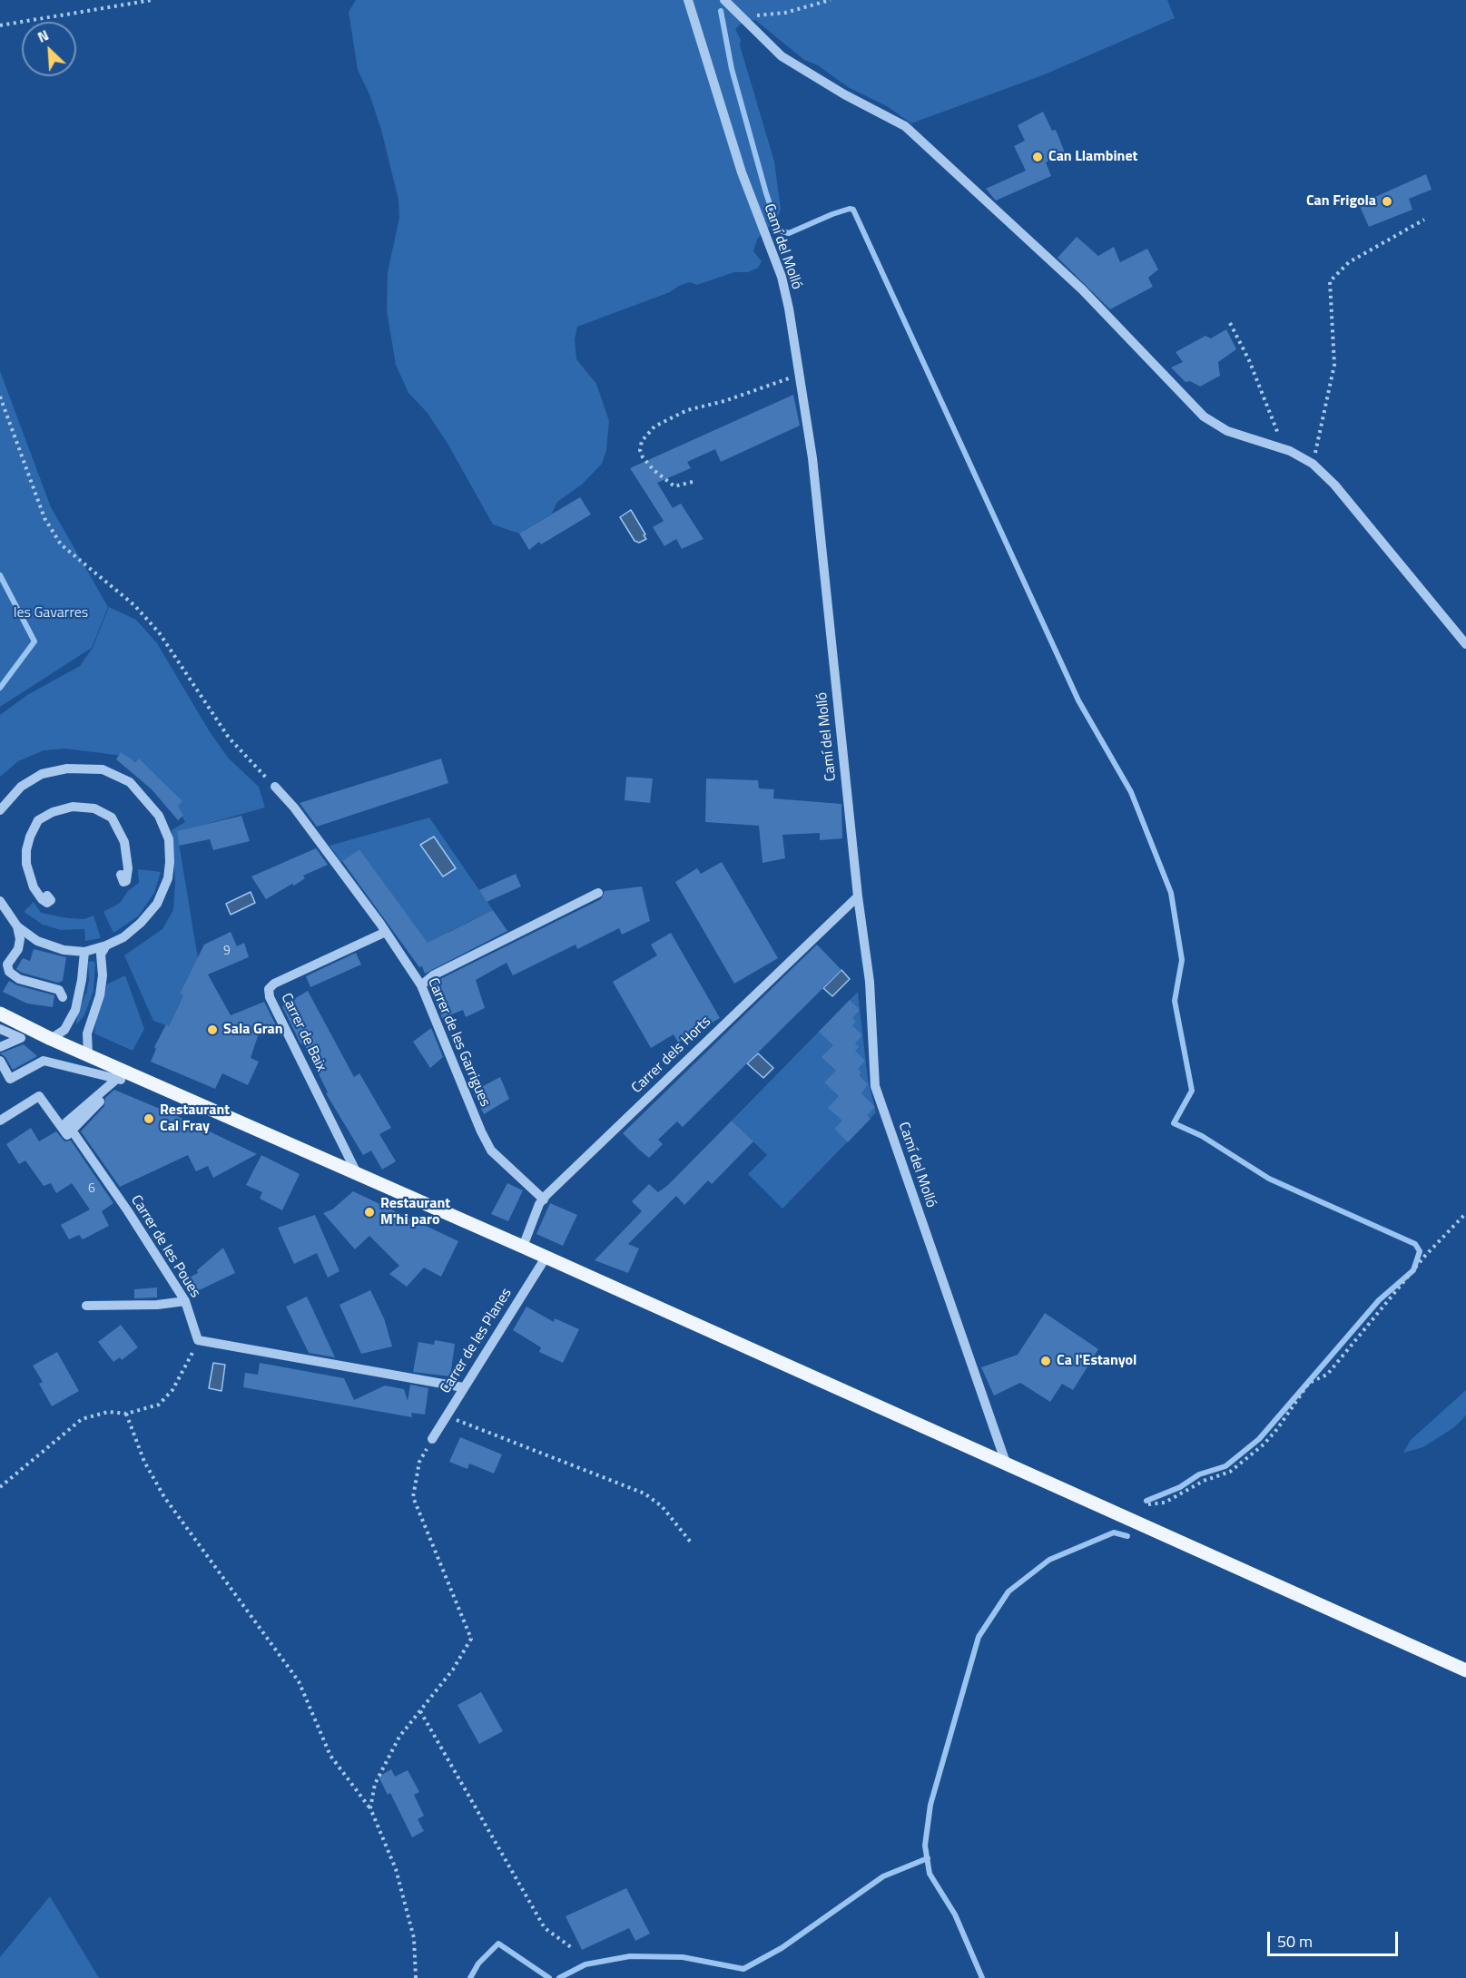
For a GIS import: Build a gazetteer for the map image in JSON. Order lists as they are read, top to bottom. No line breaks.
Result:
{"streets":{"street":["Camí del Molló","Carrer de Baix","Carrer de les Garrigues","Carrer dels Horts","Carrer de les Poues","Carrer de les Planes"]},"crossings":[["Camí del Molló","Carrer dels Horts"],["Carrer de Baix","Carrer de les Garrigues"],["Carrer de les Garrigues","Carrer dels Horts"]],"parks":["les Gavarres"],"places":["Can Llambinet","Can Frigola","Sala Gran","Restaurant Cal Fray","Restaurant M'hi paro","Ca l'Estanyol"],"house_numbers":["9","6"],"scale_bar":"50 m","north":"top left"}
